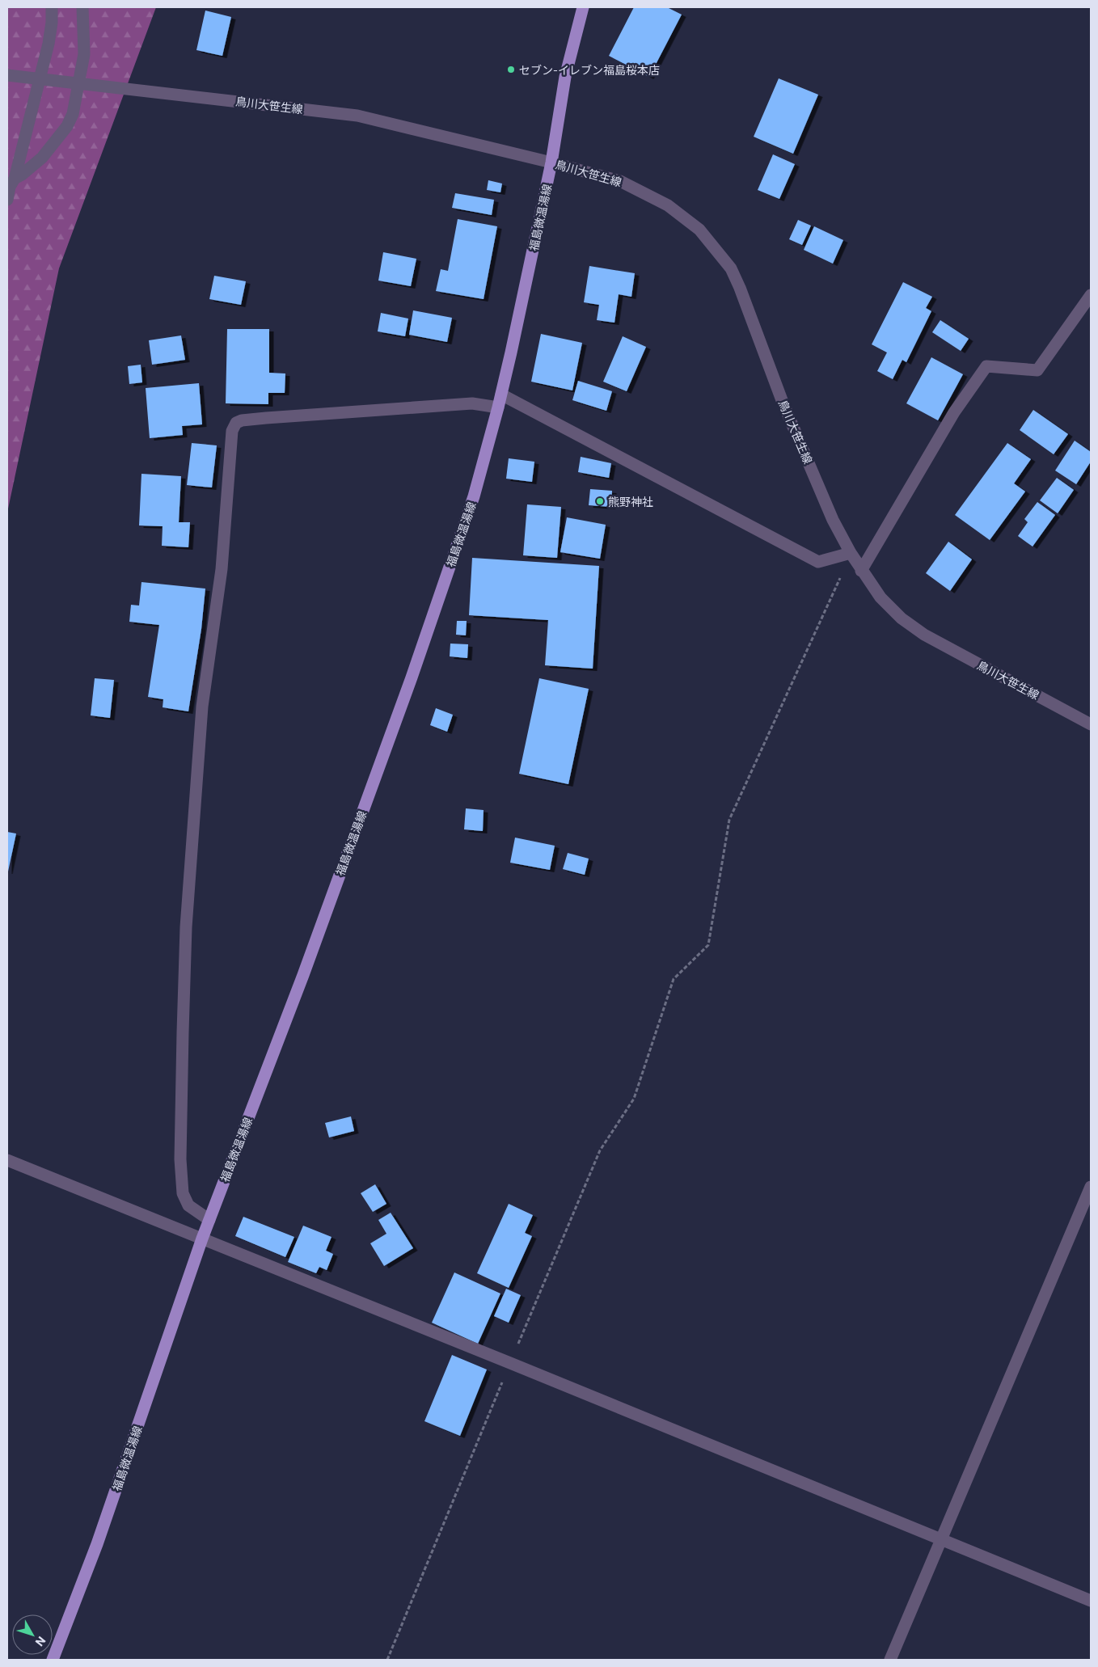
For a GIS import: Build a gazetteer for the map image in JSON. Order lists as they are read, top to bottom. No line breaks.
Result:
{"streets":{"main road":["福島微温湯線"],"street":["鳥川大笹生線"]},"crossings":[["鳥川大笹生線","福島微温湯線"]],"places":["セブン-イレブン福島桜本店","熊野神社"],"north":"bottom right"}
